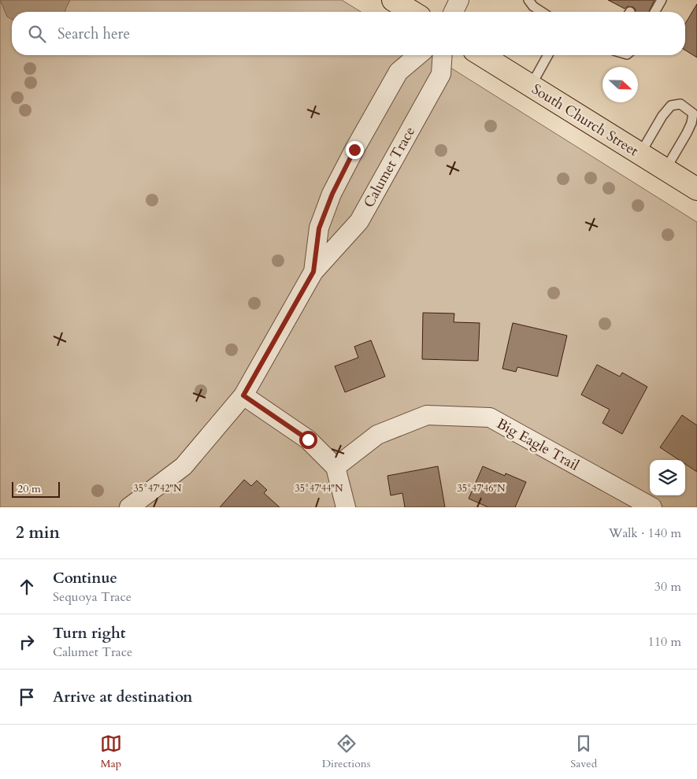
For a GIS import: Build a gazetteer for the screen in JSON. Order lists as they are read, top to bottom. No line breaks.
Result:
{"streets":{"highway":["South Church Street"],"street":["Calumet Trace","Big Eagle Trail"]},"scale_bar":"20 m","north":"right","page":{"search":"Search here","scale":"20 m","heading":["2 min","Walk · 140 m"],"list":[["Continue","Sequoya Trace","30 m"],["Turn right","Calumet Trace","110 m"],"Arrive at destination"],"nav":["Map","Directions","Saved"]},"coordinates":["35°47'42\"N","35°47'44\"N","35°47'46\"N"]}
